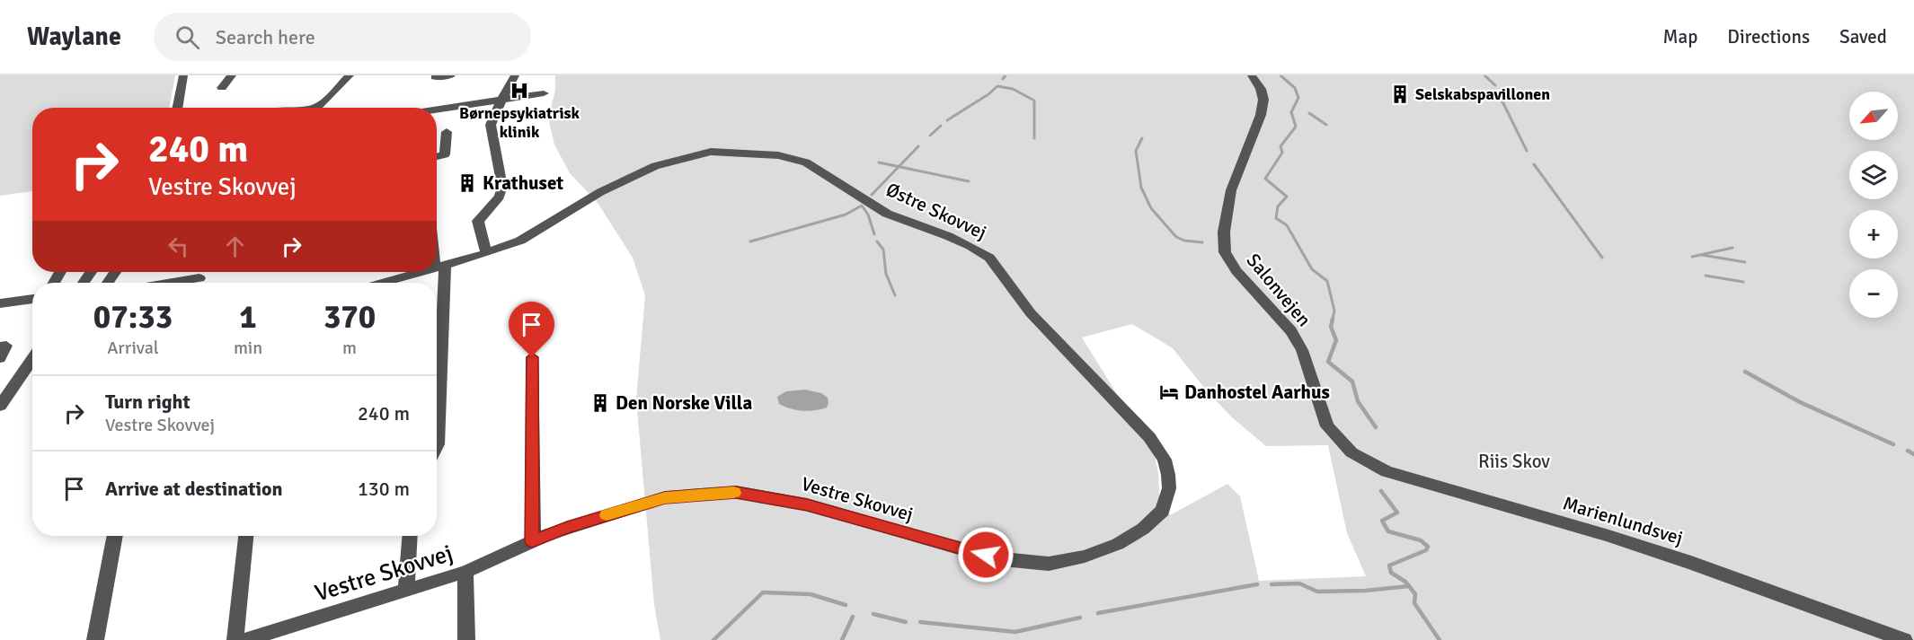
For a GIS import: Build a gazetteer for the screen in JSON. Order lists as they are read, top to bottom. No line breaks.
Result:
{"streets":{"street":["Østre Skovvej","Salonvejen","Vestre Skovvej","Marienlundsvej"]},"crossings":[["Østre Skovvej","Vestre Skovvej"],["Salonvejen","Marienlundsvej"]],"parks":["Riis Skov"],"places":{"hospital":["Børnepsykiatrisk klinik"],"building":["Selskabspavillonen","Krathuset","Den Norske Villa"],"hotel":["Danhostel Aarhus"]},"north":"bottom left","page":{"header":"Waylane","search":"Search here","nav":["Map","Directions","Saved"],"map_buttons":["+","−"],"turn":["240 m","Vestre Skovvej"],"eta":["07:33","Arrival","1","min","370","m"],"list":[{"name":"Turn right","note":"Vestre Skovvej","value":"240 m"},{"name":"Arrive at destination","value":"130 m"}]}}
